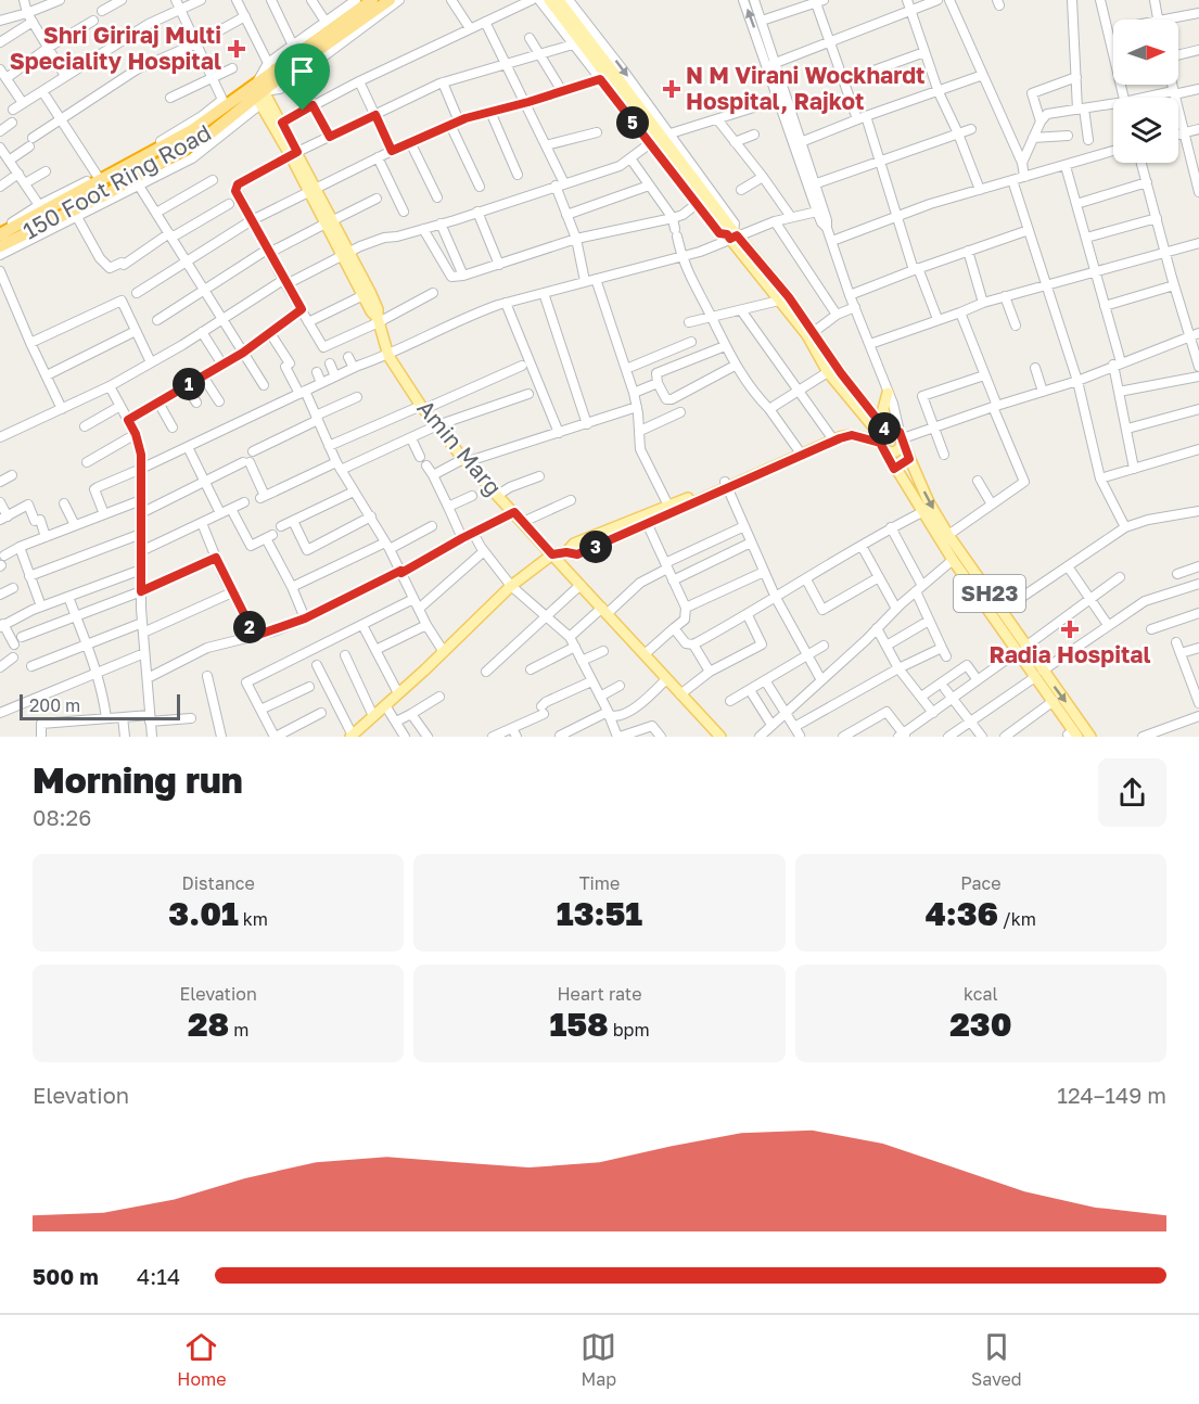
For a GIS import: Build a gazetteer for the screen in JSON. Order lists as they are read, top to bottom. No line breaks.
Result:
{"streets":{"highway":["150 Foot Ring Road"],"main road":["Amin Marg","SH23"]},"crossings":[["150 Foot Ring Road","Amin Marg"]],"places":{"health":["Shri Giriraj Multi Speciality Hospital","N M Virani Wockhardt Hospital, Rajkot","Radia Hospital"]},"scale_bar":"200 m","north":"right","page":{"pins":["5","1","4","3","2"],"scale":"200 m","heading":["Morning run","08:26"],"stats":[["Distance","3.01 km"],["Time","13:51"],["Pace","4:36 /km"],["Elevation","28 m"],["Heart rate","158 bpm"],["kcal","230"]],"chart":["Elevation","124–149 m"],"list":[{"name":"500 m","note":"4:14"}],"tabs":["Home","Map","Saved"]}}
